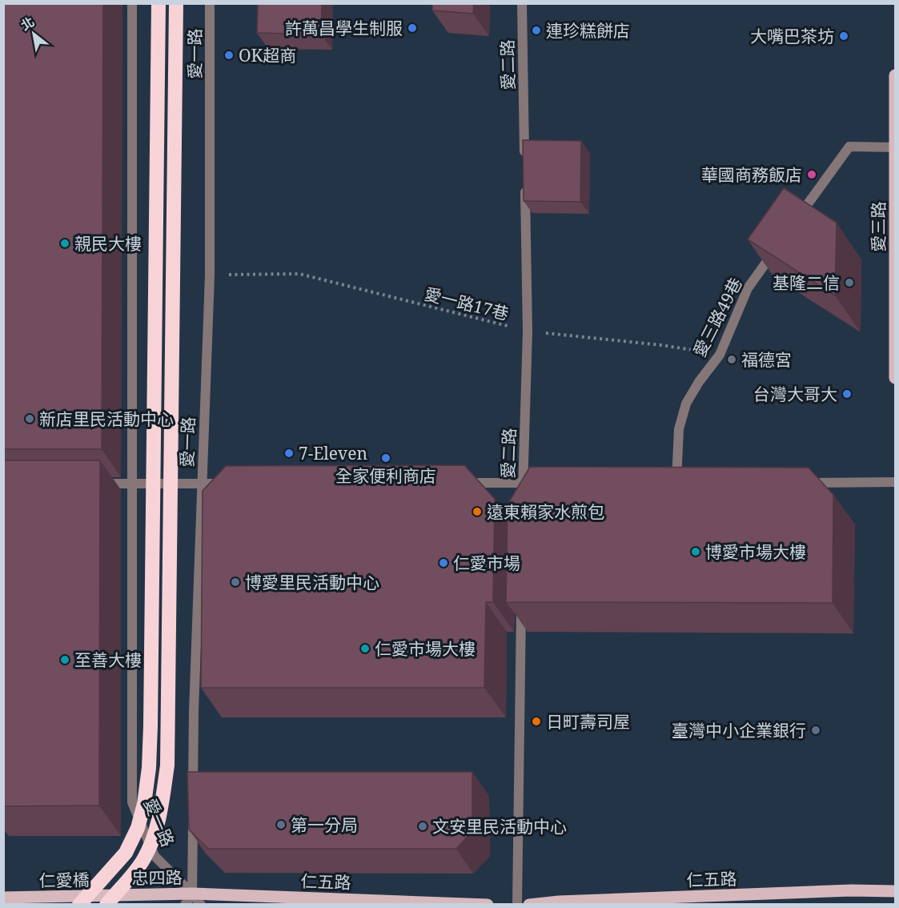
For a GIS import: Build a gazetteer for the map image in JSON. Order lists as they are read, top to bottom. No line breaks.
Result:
{"streets":{"main road":["愛三路","忠四路","仁五路","仁愛橋"],"street":["愛一路","愛二路","愛三路49巷"],"path":["愛一路17巷"]},"crossings":[["愛一路","愛一路17巷"],["愛一路","忠四路"],["愛一路","仁五路"],["愛二路","愛一路17巷"],["愛一路17巷","愛三路49巷"],["忠四路","仁五路"],["忠四路","仁愛橋"]],"places":["許萬昌學生制服","連珍糕餅店","大嘴巴茶坊","OK超商","華國商務飯店","親民大樓","基隆二信","福德宮","台灣大哥大","新店里民活動中心","7-Eleven","全家便利商店","遠東賴家水煎包","博愛市場大樓","仁愛市場","博愛里民活動中心","仁愛市場大樓","至善大樓","日町壽司屋","臺灣中小企業銀行","第一分局","文安里民活動中心"],"north":"top left"}
